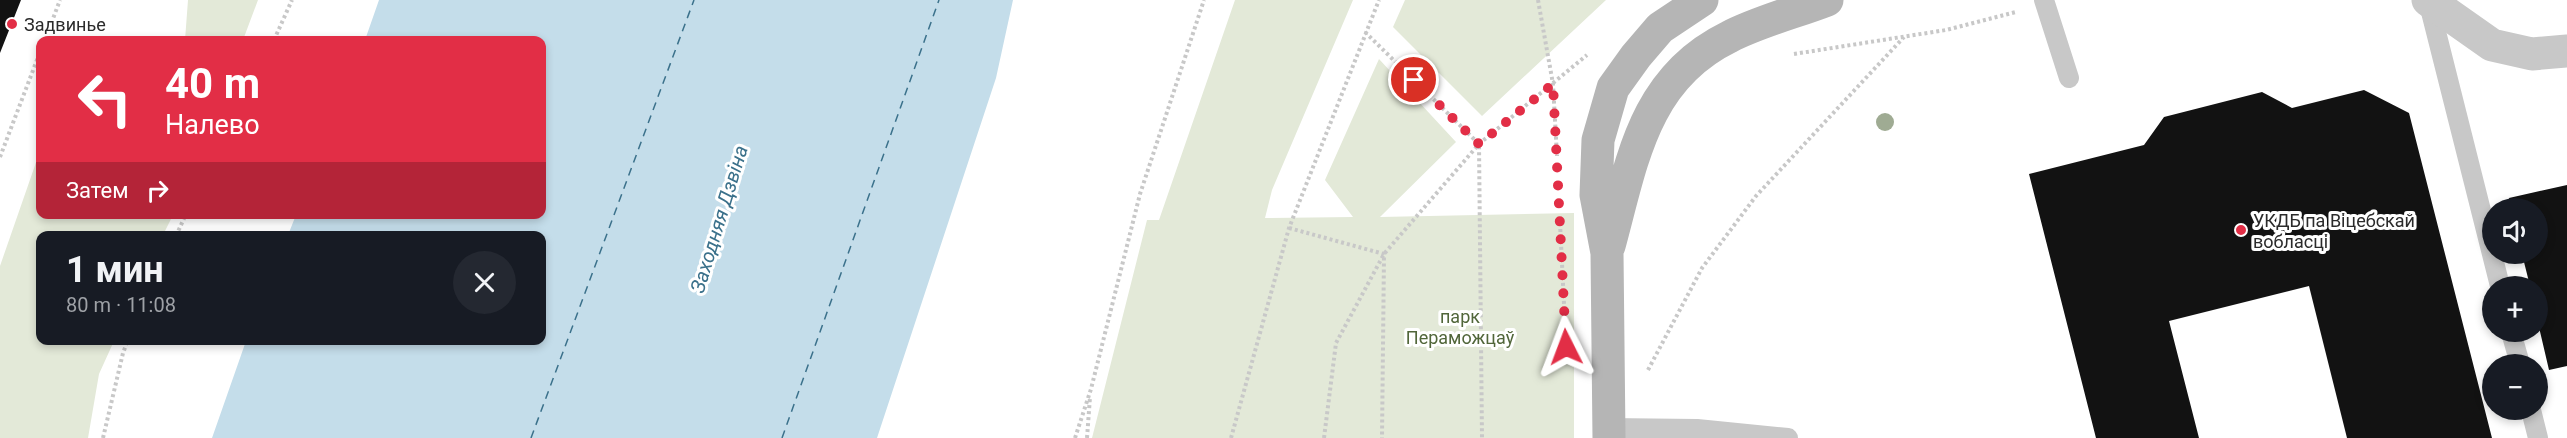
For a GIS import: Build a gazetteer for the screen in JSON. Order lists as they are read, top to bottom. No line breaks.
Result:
{"water":["Заходняя Дзвіна"],"parks":["парк Пераможцаў"],"places":["Задвинье","УКДБ па Віцебскай вобласці"],"page":{"turn":["40 m","Налево"],"then":"Затем","map_buttons":["+","−"],"heading":["1 мин","80 m · 11:08"]}}
